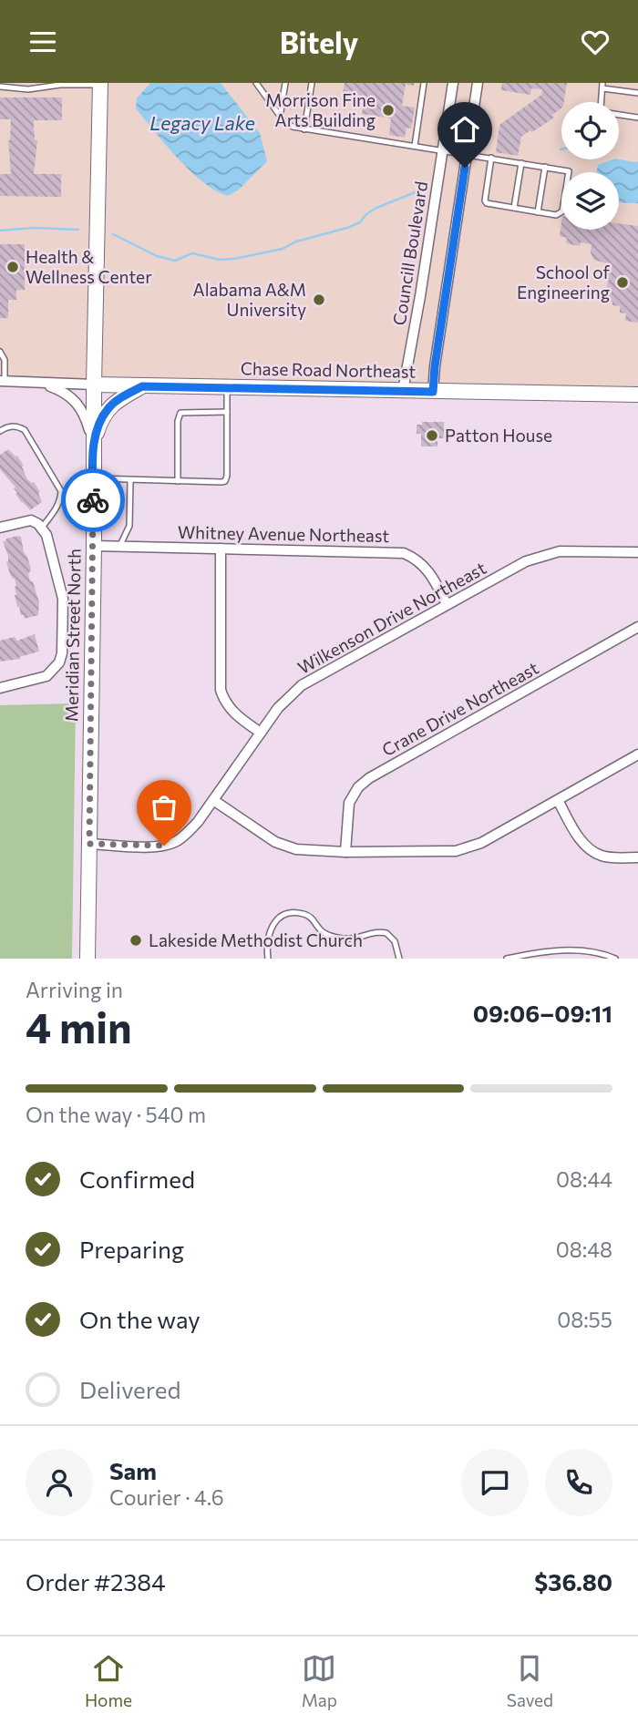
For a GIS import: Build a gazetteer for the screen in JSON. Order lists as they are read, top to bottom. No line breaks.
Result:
{"streets":{"street":["Councill Boulevard","Chase Road Northeast","Whitney Avenue Northeast","Wilkenson Drive Northeast","Meridian Street North","Crane Drive Northeast"]},"crossings":[["Councill Boulevard","Chase Road Northeast"],["Chase Road Northeast","Meridian Street North"],["Whitney Avenue Northeast","Wilkenson Drive Northeast"],["Whitney Avenue Northeast","Meridian Street North"],["Wilkenson Drive Northeast","Meridian Street North"]],"water":["Legacy Lake"],"places":["Morrison Fine Arts Building","Health & Wellness Center","School of Engineering","Alabama A&M University","Patton House","Lakeside Methodist Church"],"page":{"header":"Bitely","heading":["4 min","Arriving in","09:06–09:11"],"panel":["Sam","Courier · 4.6","Order #2384","$36.80"],"bar":"On the way · 540 m","list":[["Confirmed","08:44"],["Preparing","08:48"],["On the way","08:55"],"Delivered"],"tabs":["Home","Map","Saved"]}}
